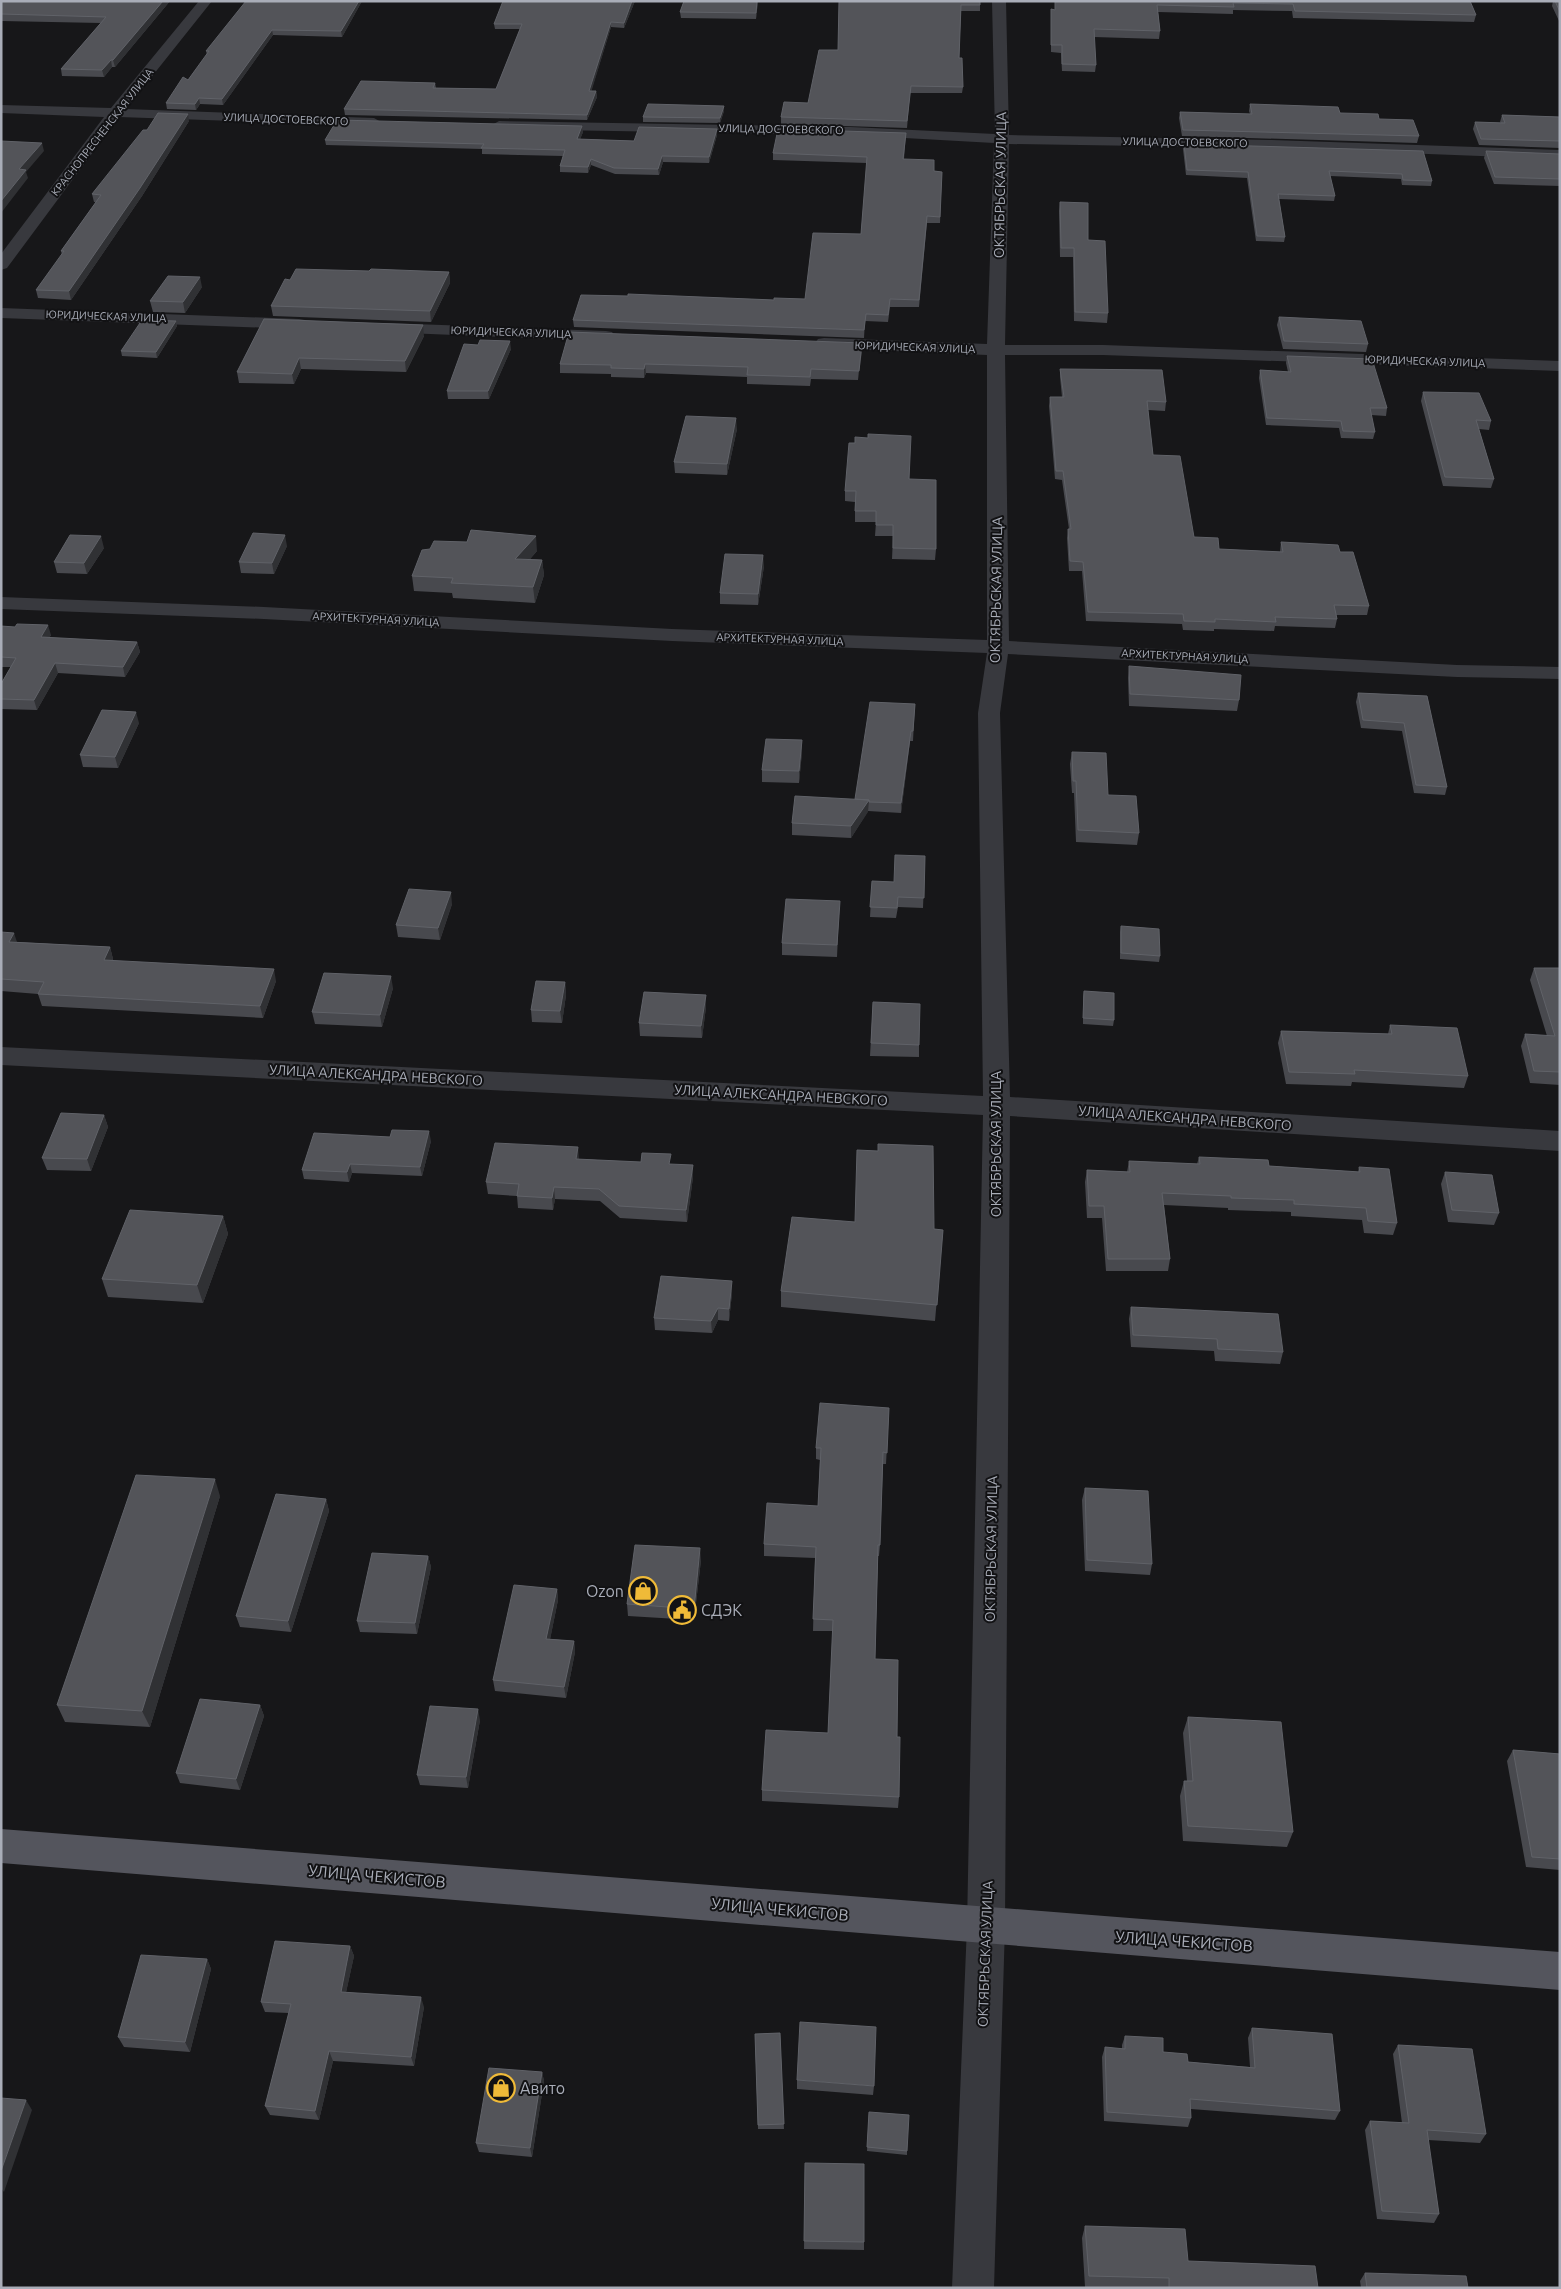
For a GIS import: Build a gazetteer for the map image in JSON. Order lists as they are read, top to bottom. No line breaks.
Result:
{"streets":{"main road":["УЛИЦА ЧЕКИСТОВ"],"street":["УЛИЦА ДОСТОЕВСКОГО","КРАСНОПРЕСНЕНСКАЯ УЛИЦА","ОКТЯБРЬСКАЯ УЛИЦА","ЮРИДИЧЕСКАЯ УЛИЦА","АРХИТЕКТУРНАЯ УЛИЦА","УЛИЦА АЛЕКСАНДРА НЕВСКОГО"]},"crossings":[["УЛИЦА ДОСТОЕВСКОГО","КРАСНОПРЕСНЕНСКАЯ УЛИЦА"],["УЛИЦА ДОСТОЕВСКОГО","ОКТЯБРЬСКАЯ УЛИЦА"],["ОКТЯБРЬСКАЯ УЛИЦА","ЮРИДИЧЕСКАЯ УЛИЦА"],["ОКТЯБРЬСКАЯ УЛИЦА","АРХИТЕКТУРНАЯ УЛИЦА"],["ОКТЯБРЬСКАЯ УЛИЦА","УЛИЦА АЛЕКСАНДРА НЕВСКОГО"],["ОКТЯБРЬСКАЯ УЛИЦА","УЛИЦА ЧЕКИСТОВ"]],"places":{"shop":["Ozon","Авито"],"public building":["СДЭК"]}}
